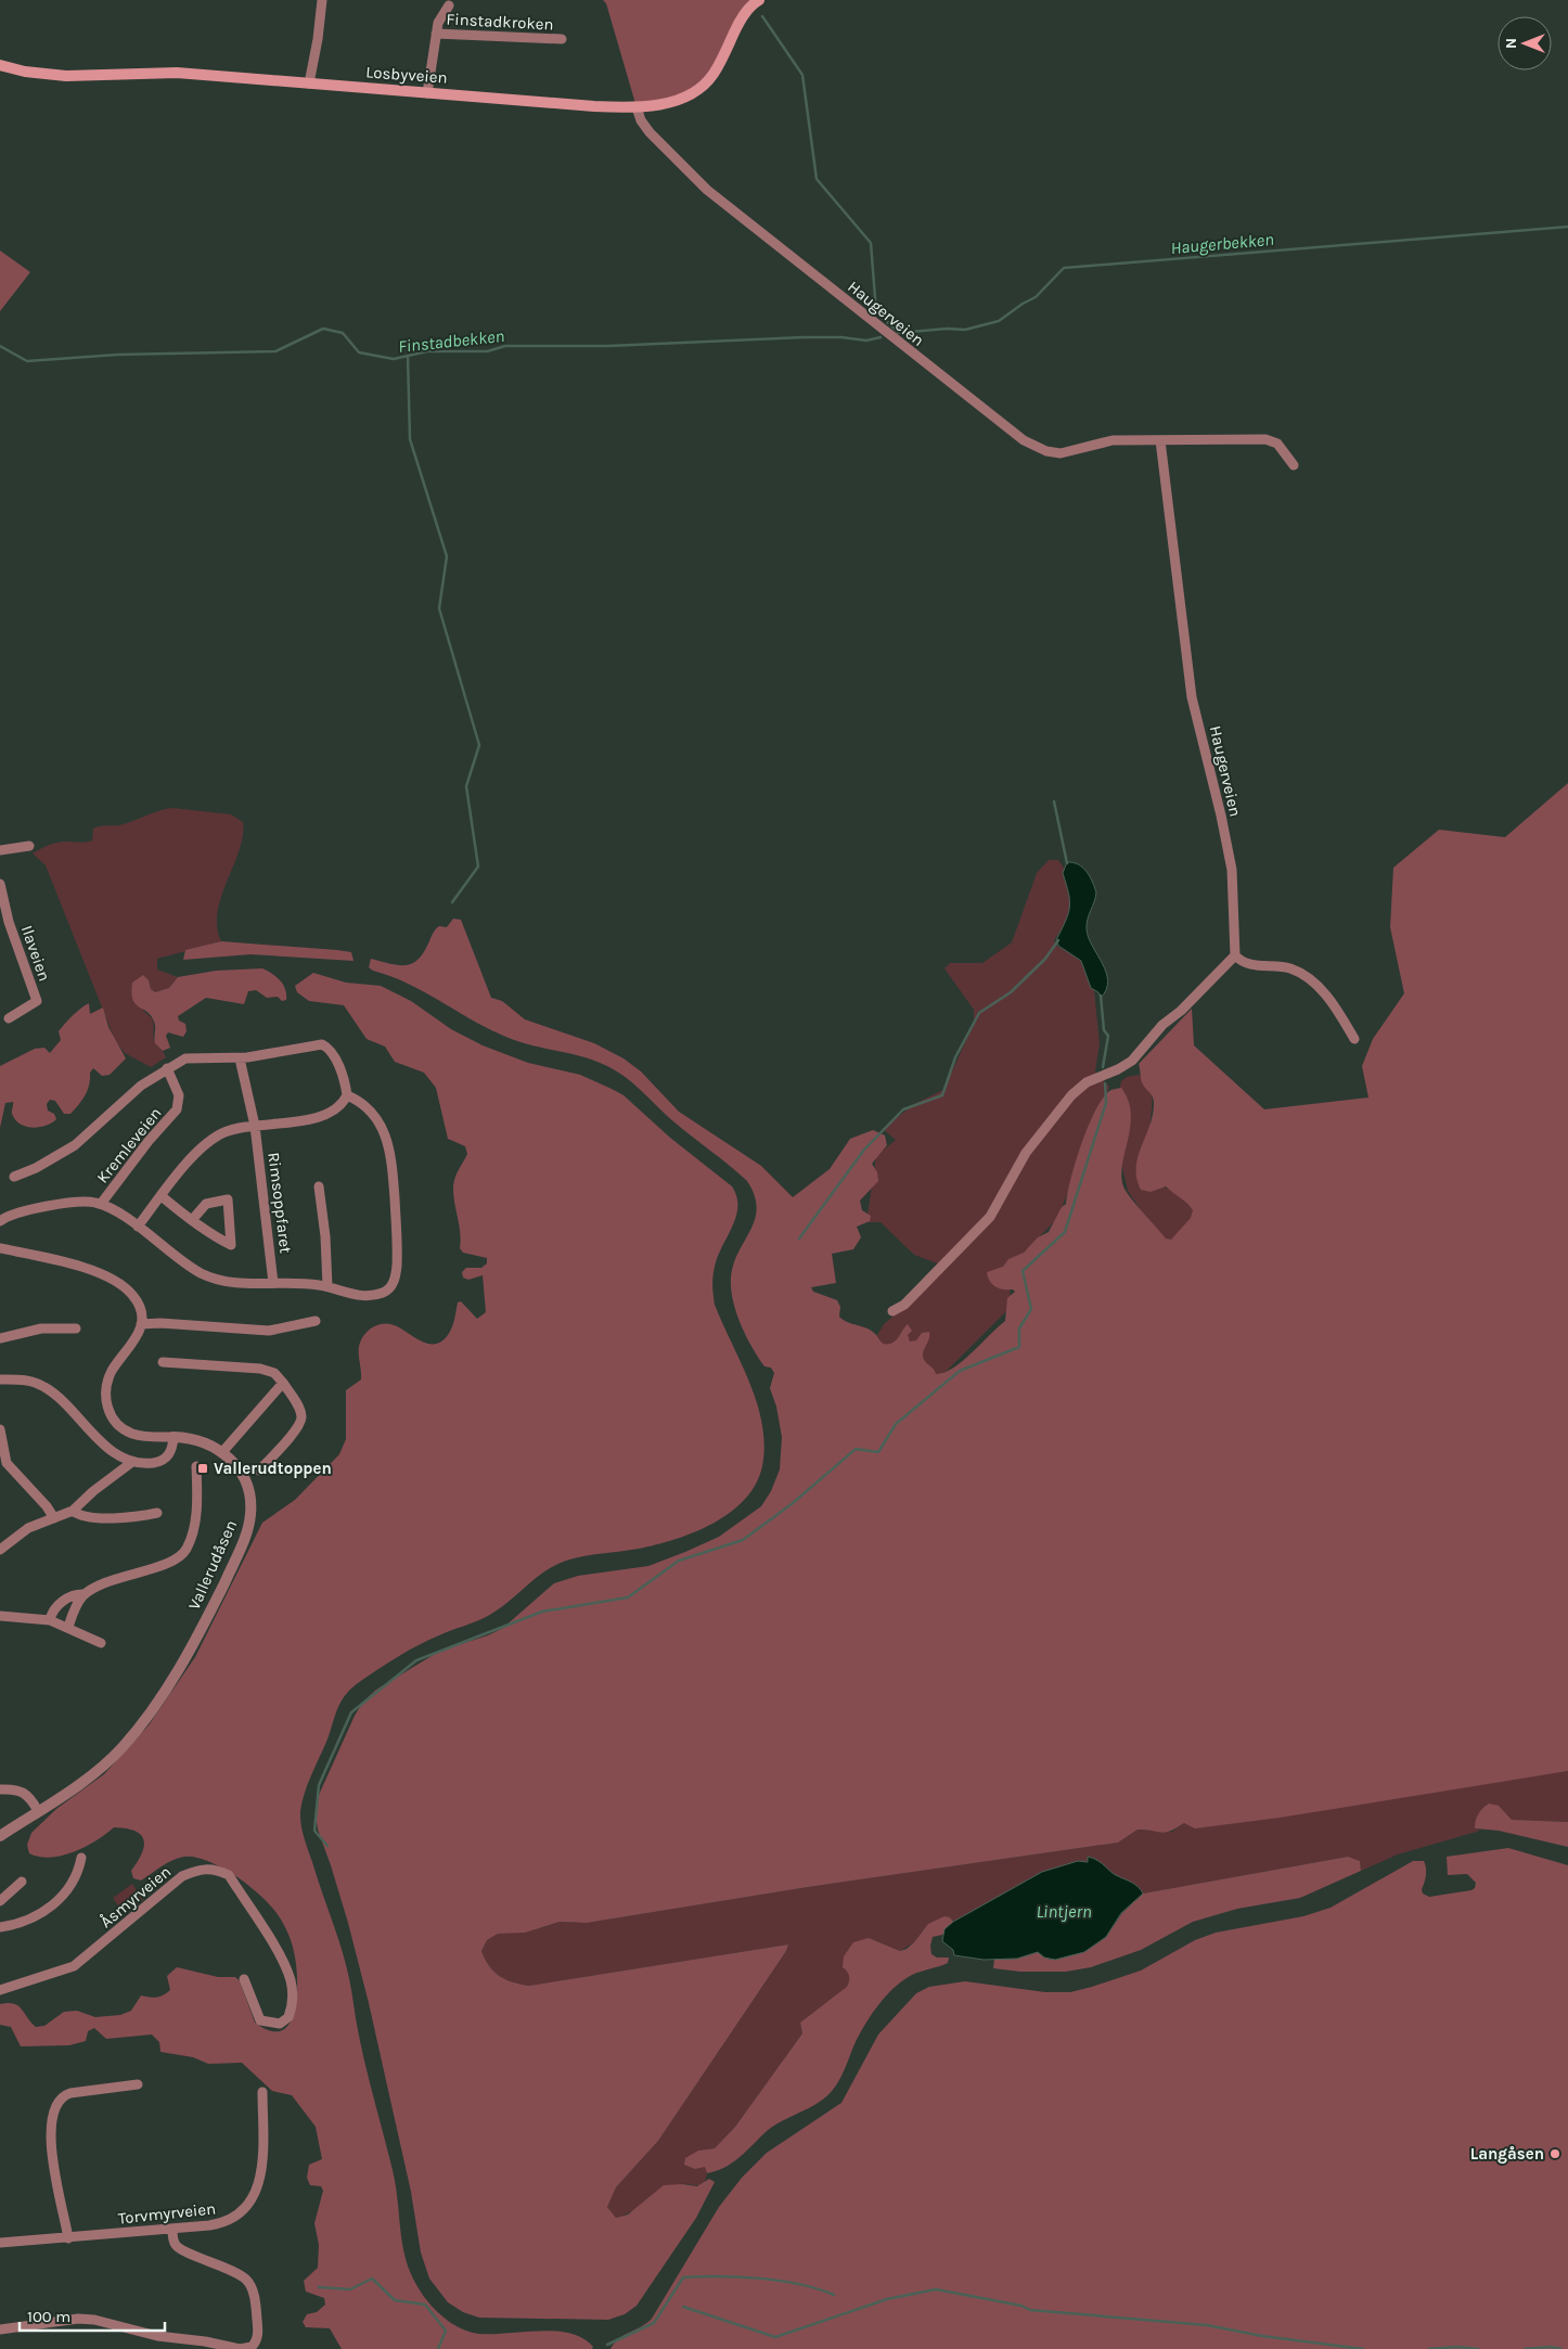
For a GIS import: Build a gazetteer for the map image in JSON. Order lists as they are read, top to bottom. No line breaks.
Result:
{"streets":{"main road":["Losbyveien"],"street":["Finstadkroken","Haugerveien","Ilaveien","Kremleveien","Rimsoppfaret","Vallerudåsen","Åsmyrveien","Torvmyrveien"]},"crossings":[["Finstadkroken","Losbyveien"],["Losbyveien","Haugerveien"],["Kremleveien","Rimsoppfaret"]],"water":["Haugerbekken","Finstadbekken","Lintjern"],"places":{"transit":["Vallerudtoppen"],"other":["Langåsen"]},"scale_bar":"100 m","north":"left"}
